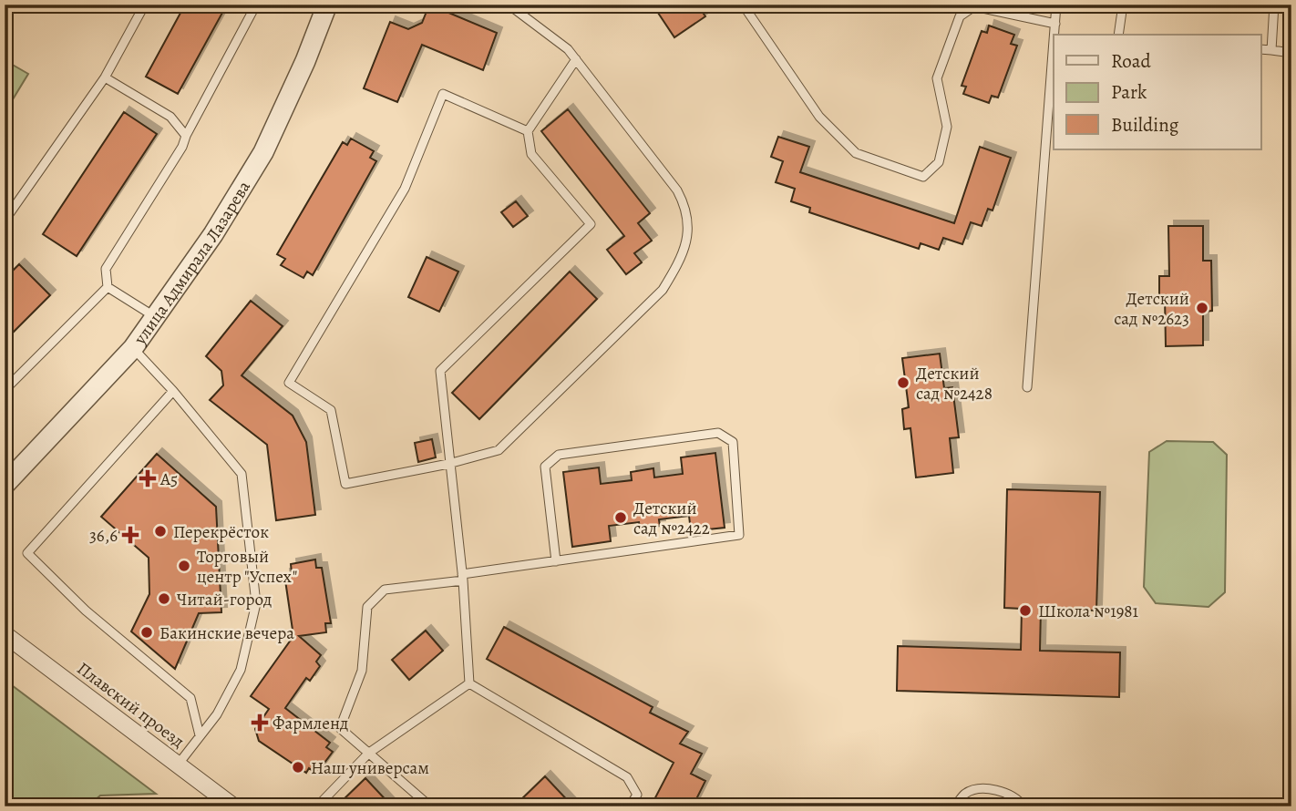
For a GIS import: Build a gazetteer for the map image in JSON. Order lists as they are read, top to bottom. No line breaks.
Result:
{"streets":{"street":["улица Адмирала Лазарева","Плавский проезд"]},"places":{"other":["Детский сад №2623","Детский сад №2428","Детский сад №2422","Перекрёсток","Торговый центр \"Успех\"","Читай-город","Школа №1981","Бакинские вечера","Наш универсам"],"health":["А5","36,6","Фармленд"]},"legend":["Road","Park","Building"]}
